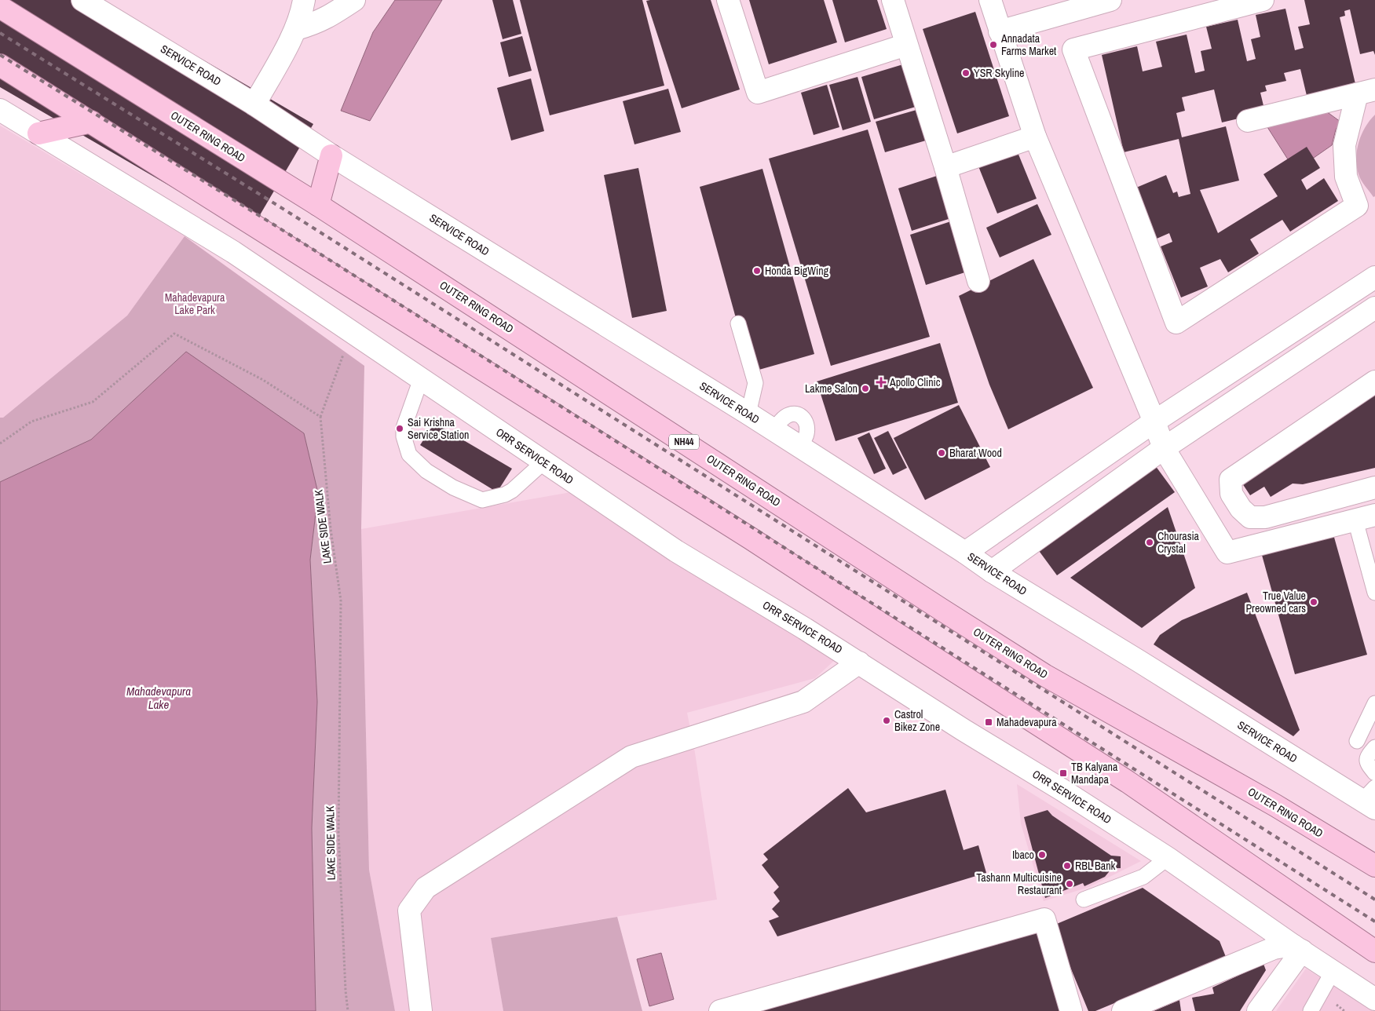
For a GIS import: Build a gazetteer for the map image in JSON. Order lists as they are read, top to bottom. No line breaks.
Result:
{"streets":{"highway":["OUTER RING ROAD","NH44"],"street":["SERVICE ROAD","ORR SERVICE ROAD"],"path":["LAKE SIDE WALK"]},"water":["Mahadevapura Lake"],"parks":["Mahadevapura Lake Park"],"places":{"other":["Annadata Farms Market","YSR Skyline","Honda BigWing","Lakme Salon","Sai Krishna Service Station","Bharat Wood","Chourasia Crystal","True Value Preowned cars","Castrol Bikez Zone","Ibaco","RBL Bank","Tashann Multicuisine Restaurant"],"health":["Apollo Clinic"],"transit":["Mahadevapura","TB Kalyana Mandapa"]}}
